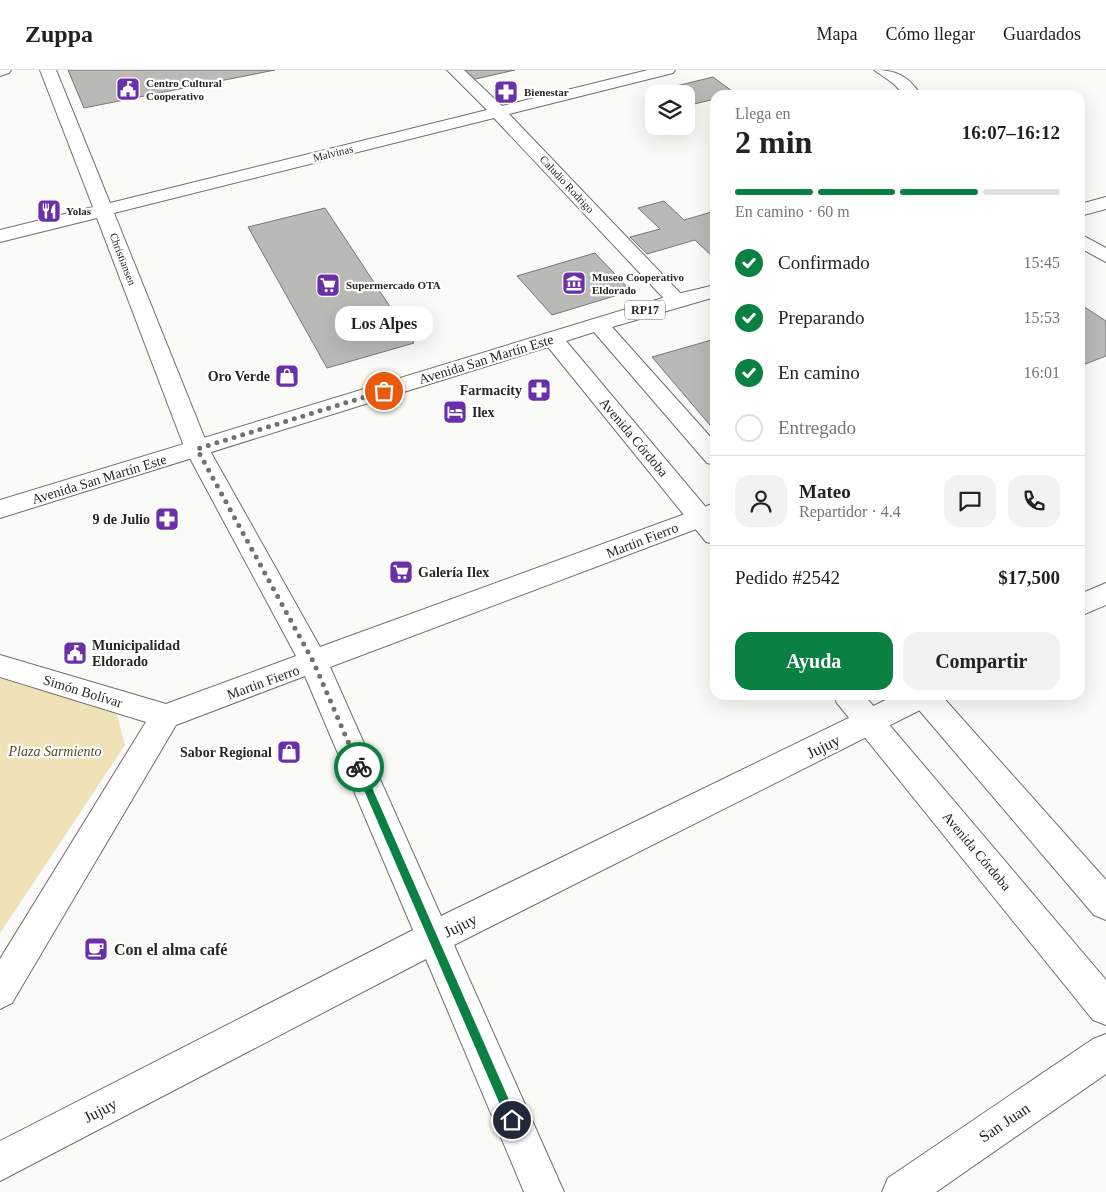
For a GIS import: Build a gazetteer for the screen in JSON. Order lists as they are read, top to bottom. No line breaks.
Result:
{"streets":{"street":["Malvinas","Caludio Rodrigo","Christiansen","RP17","Avenida San Martín Este","Avenida Córdoba","Martin Fierro","Simón Bolívar","Jujuy","San Juan"]},"crossings":[["Malvinas","Caludio Rodrigo"],["Malvinas","Christiansen"],["Caludio Rodrigo","Avenida San Martín Este"],["Christiansen","Avenida San Martín Este"],["Christiansen","Martin Fierro"],["Christiansen","Jujuy"],["Avenida San Martín Este","Avenida Córdoba"],["Avenida Córdoba","Martin Fierro"],["Avenida Córdoba","Jujuy"],["Martin Fierro","Simón Bolívar"]],"parks":["Plaza Sarmiento"],"places":{"public building":["Centro Cultural Cooperativo","Municipalidad Eldorado"],"pharmacy":["Bienestar","Farmacity","9 de Julio"],"restaurant":["Yolas"],"museum":["Museo Cooperativo Eldorado"],"supermarket":["Supermercado OTA","Galería Ilex"],"shop":["Oro Verde","Sabor Regional"],"other":["Los Alpes"],"hotel":["Ilex"],"cafe":["Con el alma café"]},"page":{"header":"Zuppa","nav":["Mapa","Cómo llegar","Guardados"],"heading":["2 min","Llega en","16:07–16:12"],"panel":["Mateo","Repartidor · 4.4","Pedido #2542","$17,500"],"bar":"En camino · 60 m","list":[["Confirmado","15:45"],["Preparando","15:53"],["En camino","16:01"],"Entregado"],"bubble":"Los Alpes","buttons":["Ayuda","Compartir"]}}
